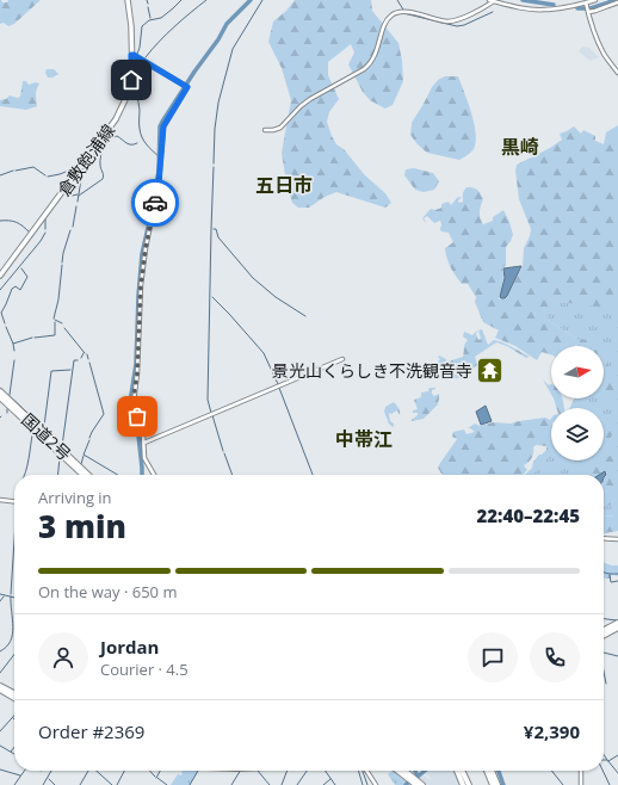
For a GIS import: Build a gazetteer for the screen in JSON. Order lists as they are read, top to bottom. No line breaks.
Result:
{"streets":{"highway":["国道2号"],"main road":["倉敷飽浦線"]},"districts":["黒崎","五日市","中帯江"],"places":{"temple":["景光山くらしき不洗観音寺"]},"north":"right","page":{"heading":["3 min","Arriving in","22:40–22:45"],"panel":["Jordan","Courier · 4.5","Order #2369","¥2,390"],"bar":"On the way · 650 m"}}
